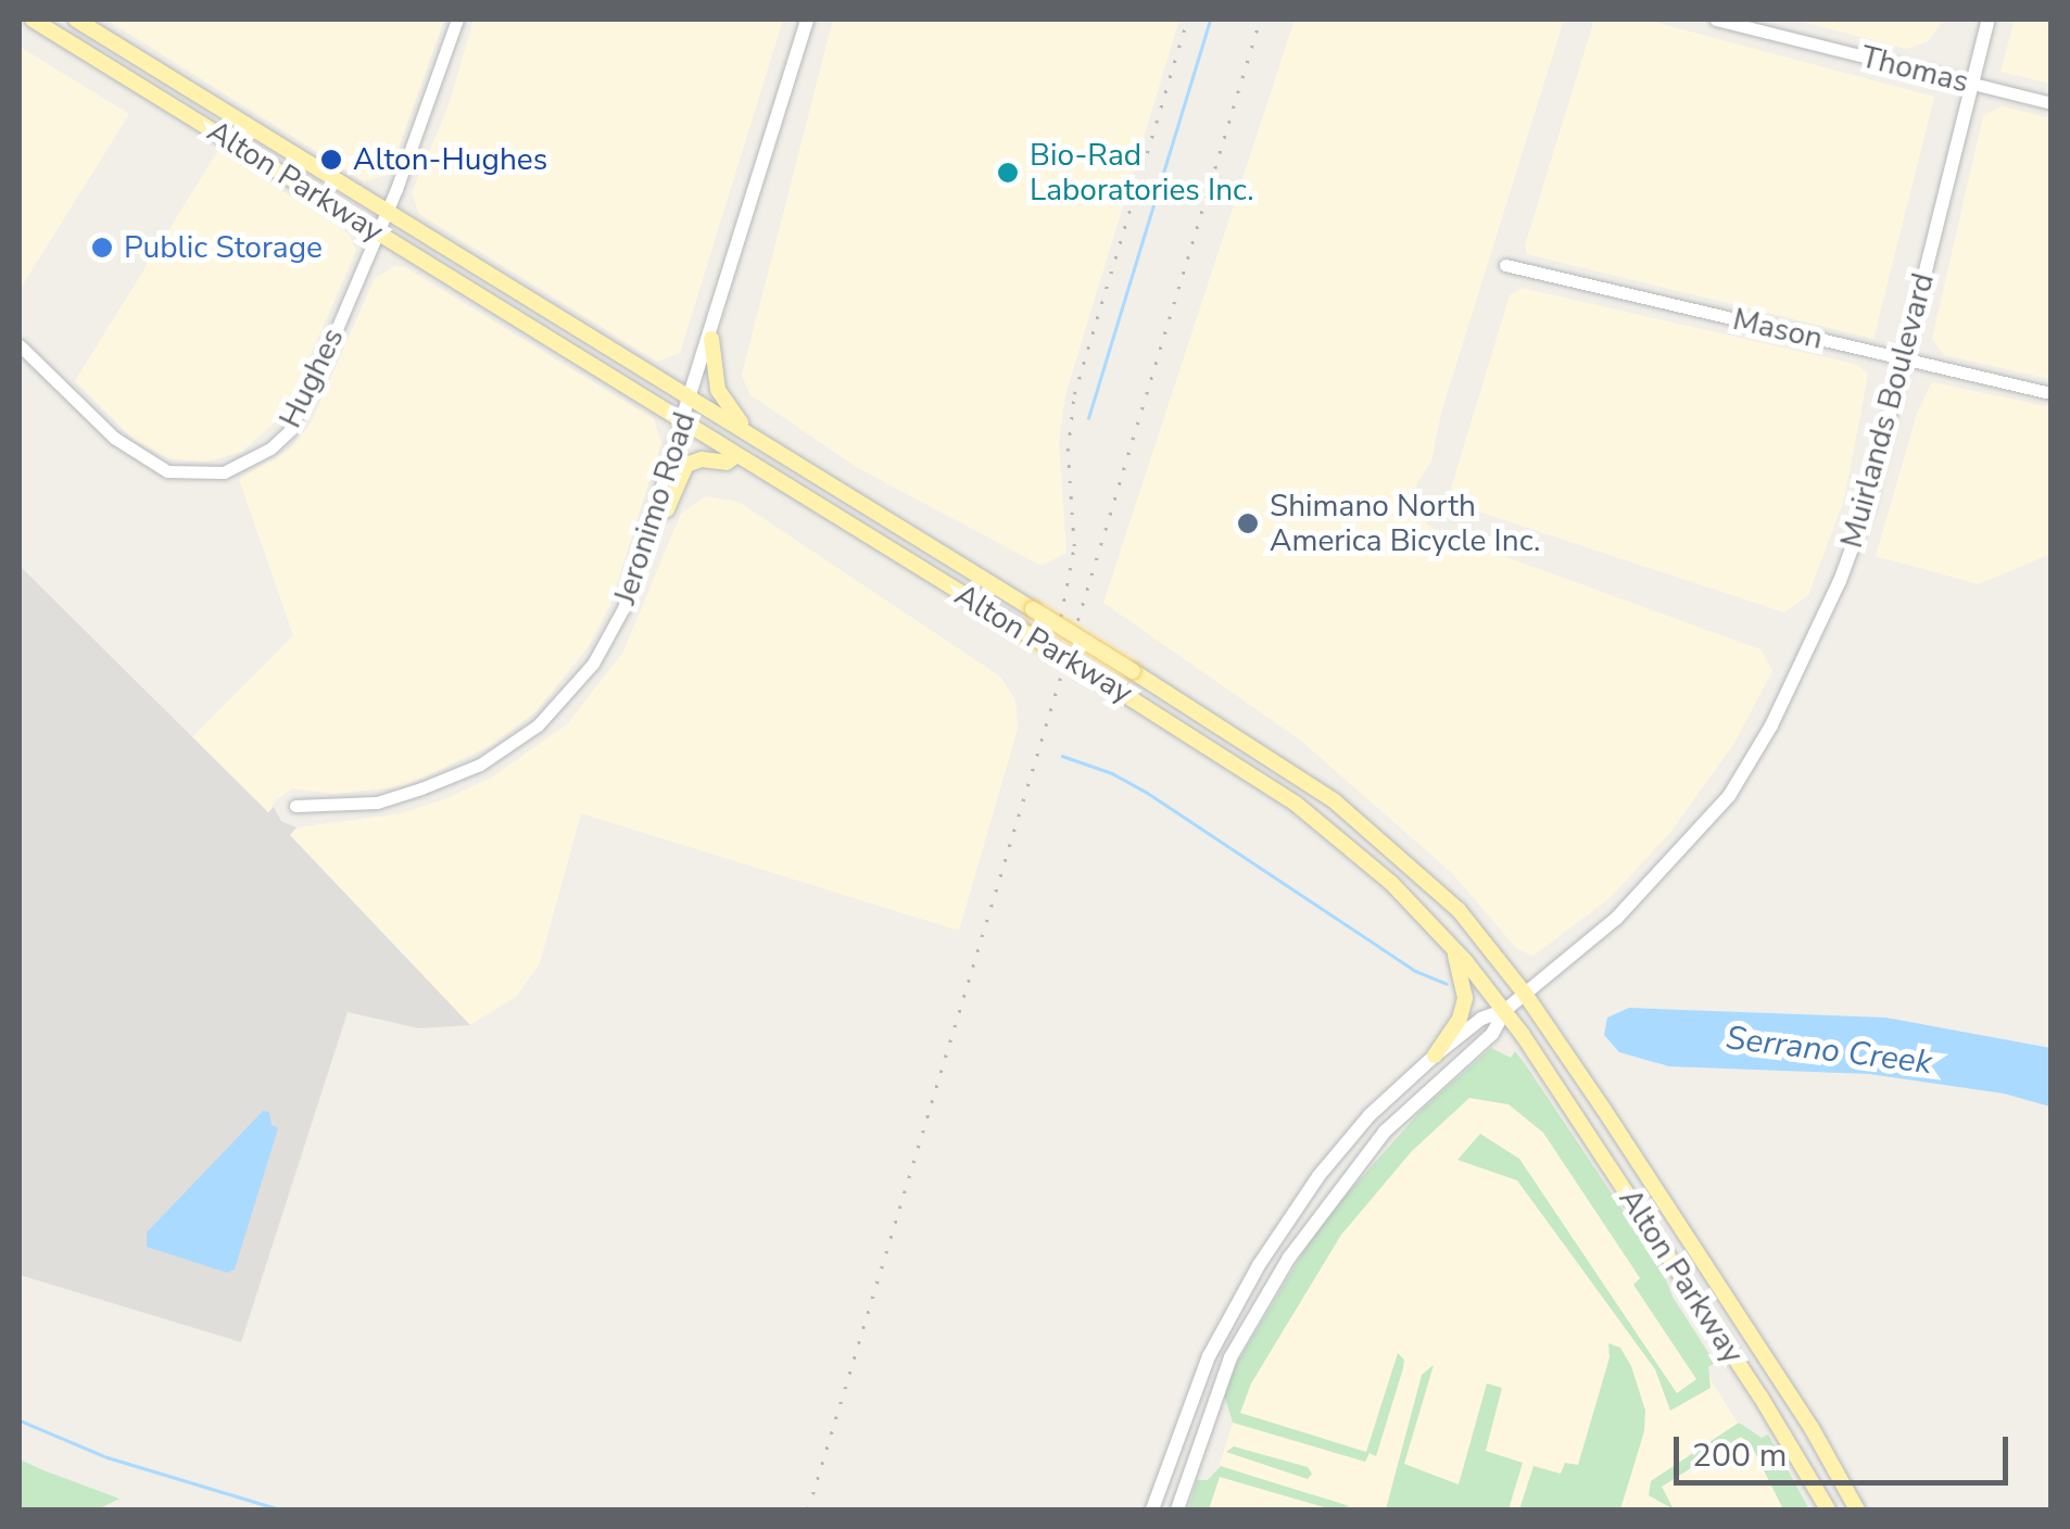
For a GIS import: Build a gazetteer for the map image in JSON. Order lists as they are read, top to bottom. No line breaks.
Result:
{"streets":{"main road":["Alton Parkway","Muirlands Boulevard","Jeronimo Road"],"street":["Thomas","Mason","Hughes"]},"crossings":[["Thomas","Muirlands Boulevard"],["Alton Parkway","Hughes"],["Alton Parkway","Muirlands Boulevard"],["Alton Parkway","Jeronimo Road"],["Mason","Muirlands Boulevard"]],"water":["Serrano Creek"],"places":["Alton-Hughes","Bio-Rad Laboratories Inc.","Public Storage","Shimano North America Bicycle Inc."],"scale_bar":"200 m"}
